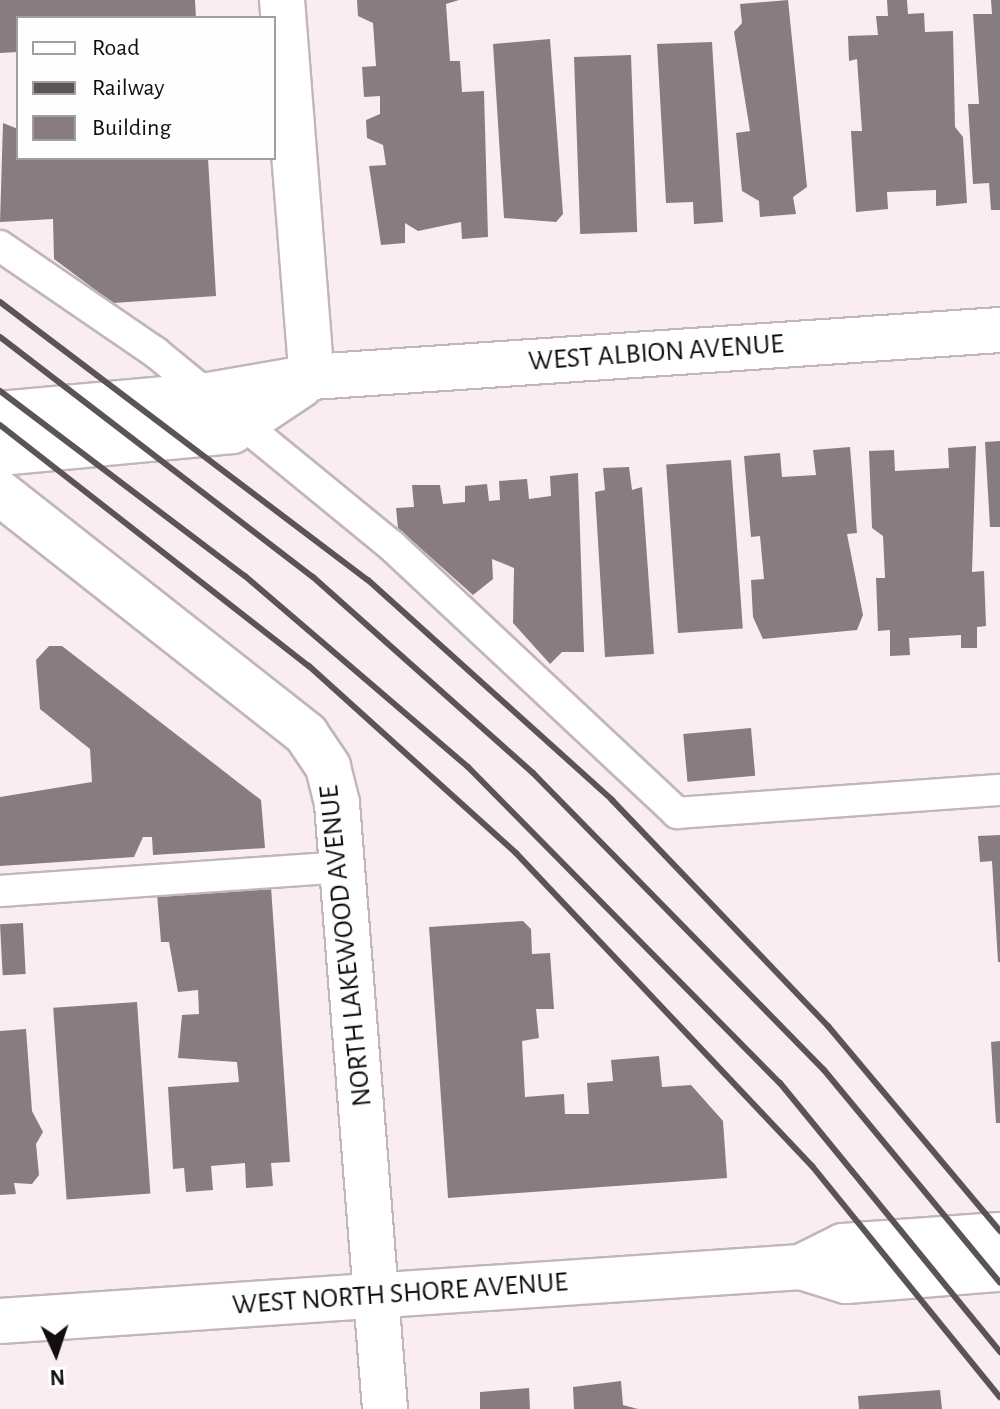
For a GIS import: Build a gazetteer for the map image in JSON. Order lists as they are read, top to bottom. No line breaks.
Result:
{"streets":{"street":["WEST ALBION AVENUE","NORTH LAKEWOOD AVENUE","WEST NORTH SHORE AVENUE"]},"crossings":[["NORTH LAKEWOOD AVENUE","WEST NORTH SHORE AVENUE"]],"legend":["Road","Railway","Building"],"north":"bottom"}
